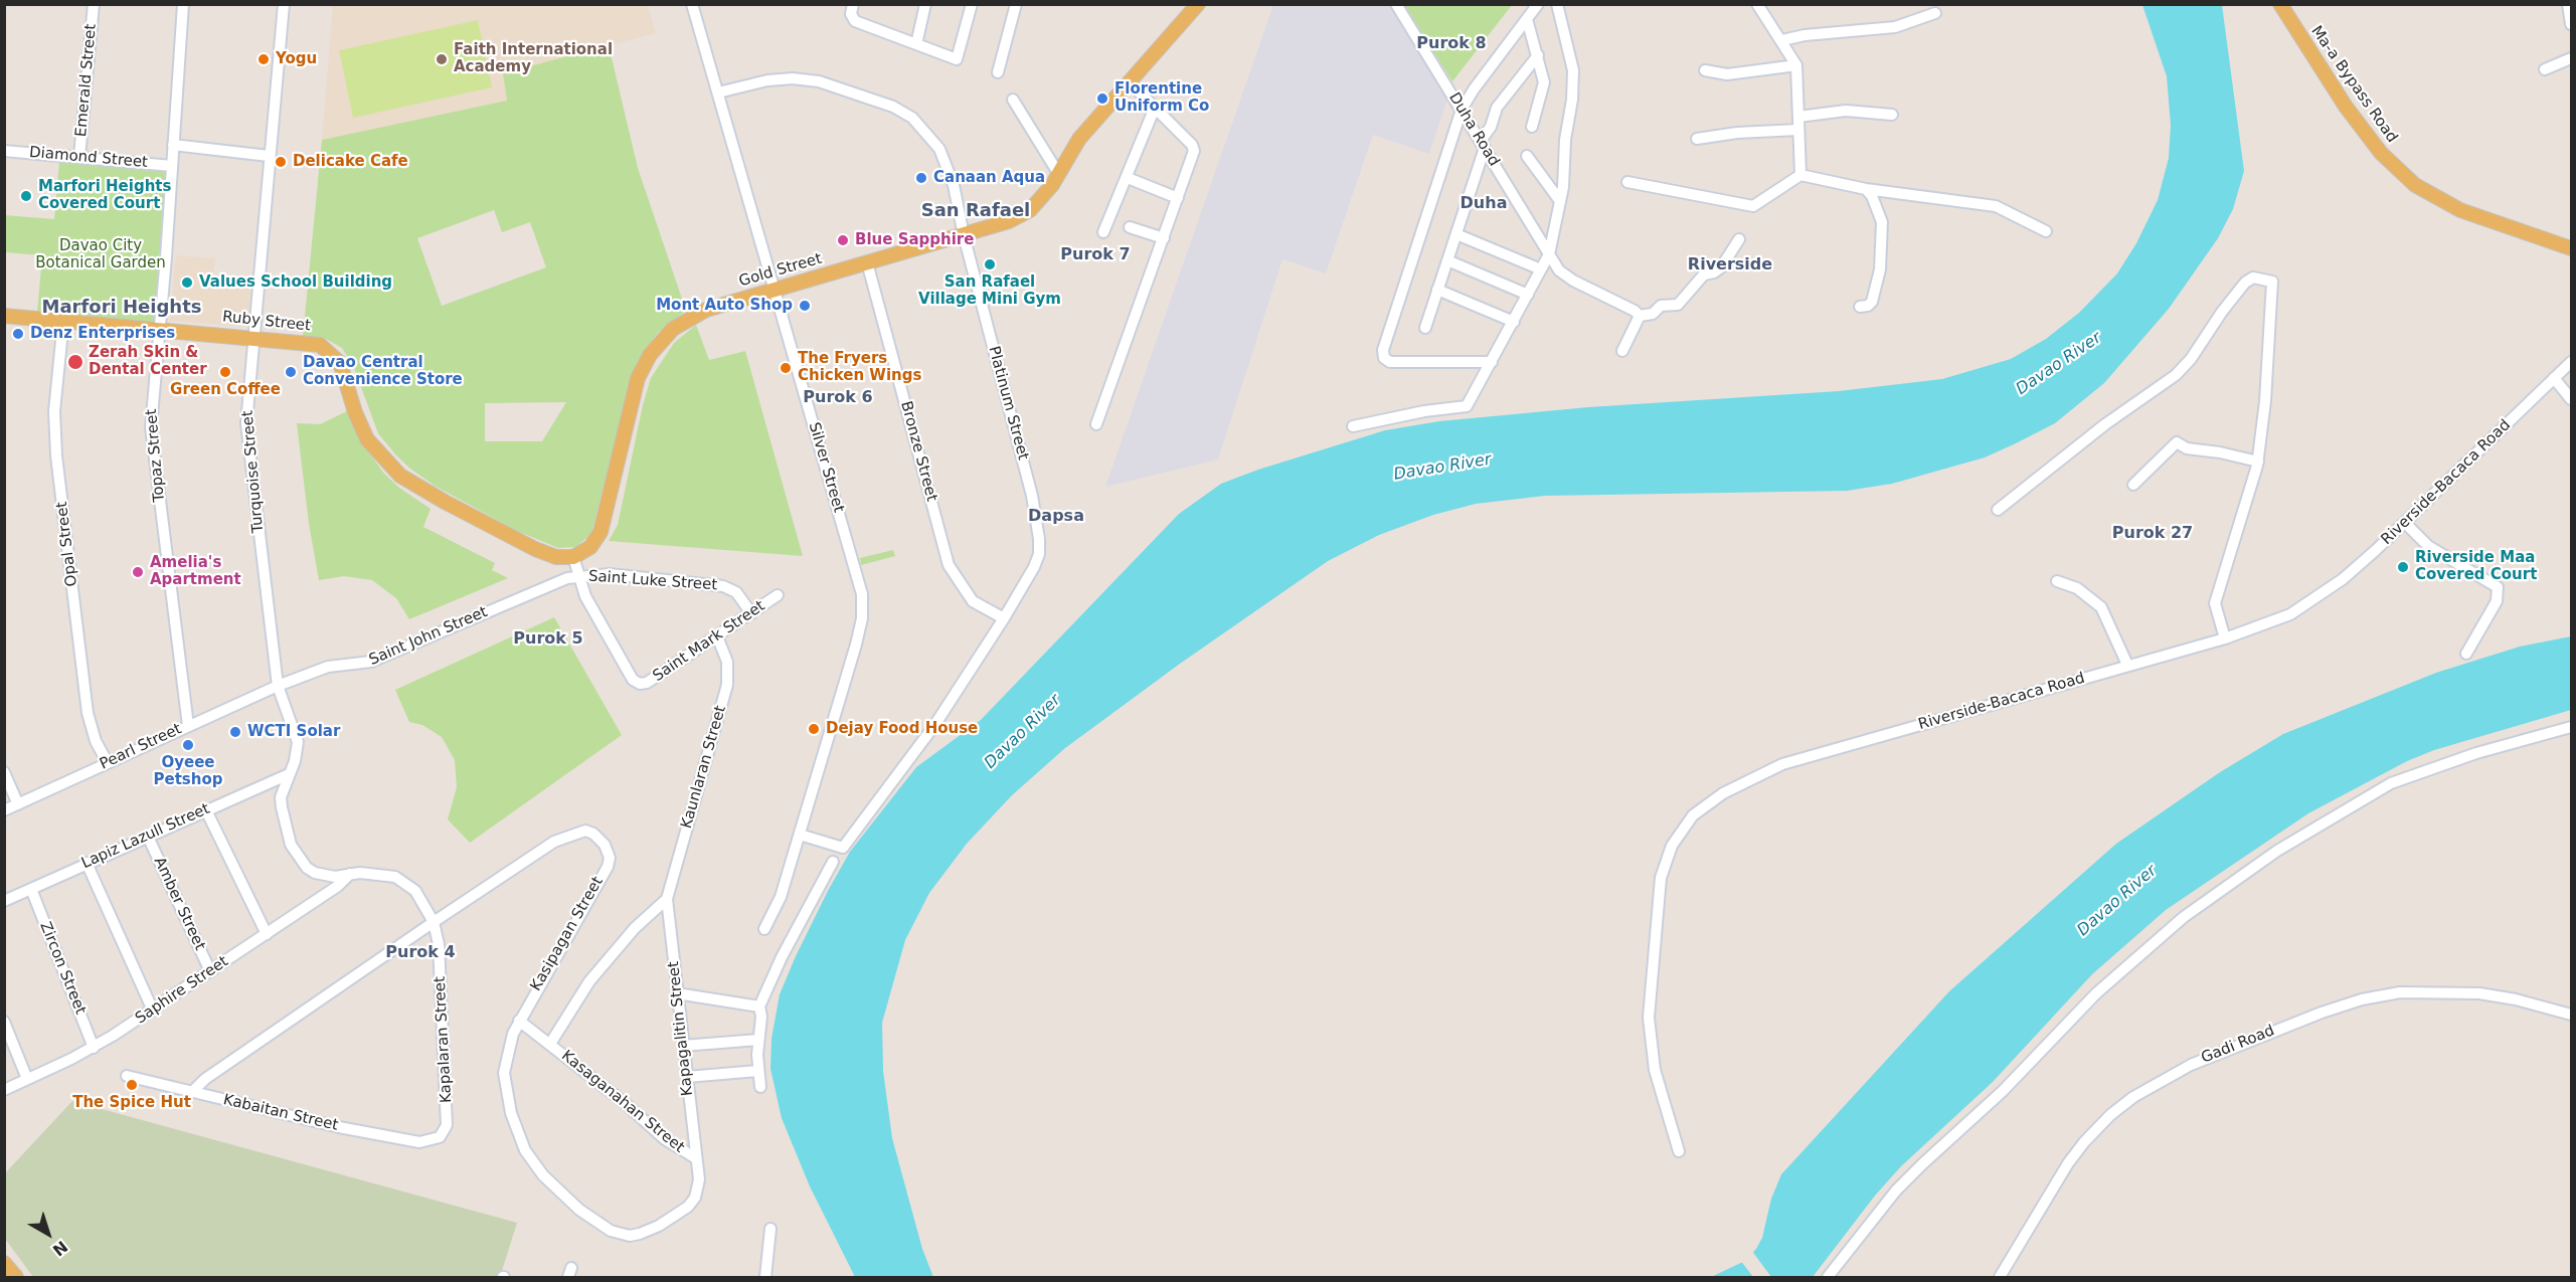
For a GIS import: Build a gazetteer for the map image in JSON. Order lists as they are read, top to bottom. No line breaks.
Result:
{"streets":{"main road":["Ma-a Bypass Road","Gold Street","Ruby Street"],"street":["Emerald Street","Duha Road","Diamond Street","Platinum Street","Bronze Street","Topaz Street","Silver Street","Turquoise Street","Riverside-Bacaca Road","Opal Street","Saint Luke Street","Saint John Street","Saint Mark Street","Pearl Street","Kaunlaran Street","Lapiz Lazull Street","Amber Street","Kasipagan Street","Zircon Street","Saphire Street","Kapagalitin Street","Kapalaran Street","Gadi Road","Kasaganahan Street","Kabaitan Street"]},"crossings":[["Emerald Street","Diamond Street"],["Diamond Street","Topaz Street"],["Gold Street","Ruby Street"],["Gold Street","Platinum Street"],["Gold Street","Bronze Street"],["Gold Street","Silver Street"],["Ruby Street","Topaz Street"],["Ruby Street","Turquoise Street"],["Ruby Street","Opal Street"],["Platinum Street","Bronze Street"],["Platinum Street","Silver Street"],["Topaz Street","Pearl Street"],["Turquoise Street","Saint John Street"],["Turquoise Street","Pearl Street"],["Turquoise Street","Kapalaran Street"],["Opal Street","Pearl Street"],["Saint Luke Street","Saint John Street"],["Saint Luke Street","Saint Mark Street"],["Saint John Street","Saint Mark Street"],["Saint John Street","Pearl Street"],["Saint John Street","Kapalaran Street"],["Saint Mark Street","Kaunlaran Street"],["Pearl Street","Kapalaran Street"],["Kaunlaran Street","Kapagalitin Street"],["Kaunlaran Street","Kasaganahan Street"],["Lapiz Lazull Street","Amber Street"],["Lapiz Lazull Street","Zircon Street"],["Lapiz Lazull Street","Kapalaran Street"],["Amber Street","Saphire Street"],["Kasipagan Street","Kapagalitin Street"],["Kasipagan Street","Kapalaran Street"],["Kasipagan Street","Kasaganahan Street"],["Kasipagan Street","Kabaitan Street"],["Zircon Street","Saphire Street"],["Saphire Street","Kapalaran Street"],["Kapagalitin Street","Kasaganahan Street"],["Kapalaran Street","Kabaitan Street"]],"districts":["Purok 8","Duha","San Rafael","Purok 7","Riverside","Marfori Heights","Purok 6","Dapsa","Purok 27","Purok 5","Purok 4"],"water":["Davao River"],"parks":["Davao City Botanical Garden"],"places":["Yogu","Faith International Academy","Florentine Uniform Co","Delicake Cafe","Canaan Aqua","Marfori Heights Covered Court","Blue Sapphire","San Rafael Village Mini Gym","Values School Building","Mont Auto Shop","Denz Enterprises","Zerah Skin & Dental Center","The Fryers Chicken Wings","Green Coffee","Davao Central Convenience Store","Riverside Maa Covered Court","Amelia's Apartment","Dejay Food House","WCTI Solar","Oyeee Petshop","The Spice Hut"],"north":"bottom right"}
